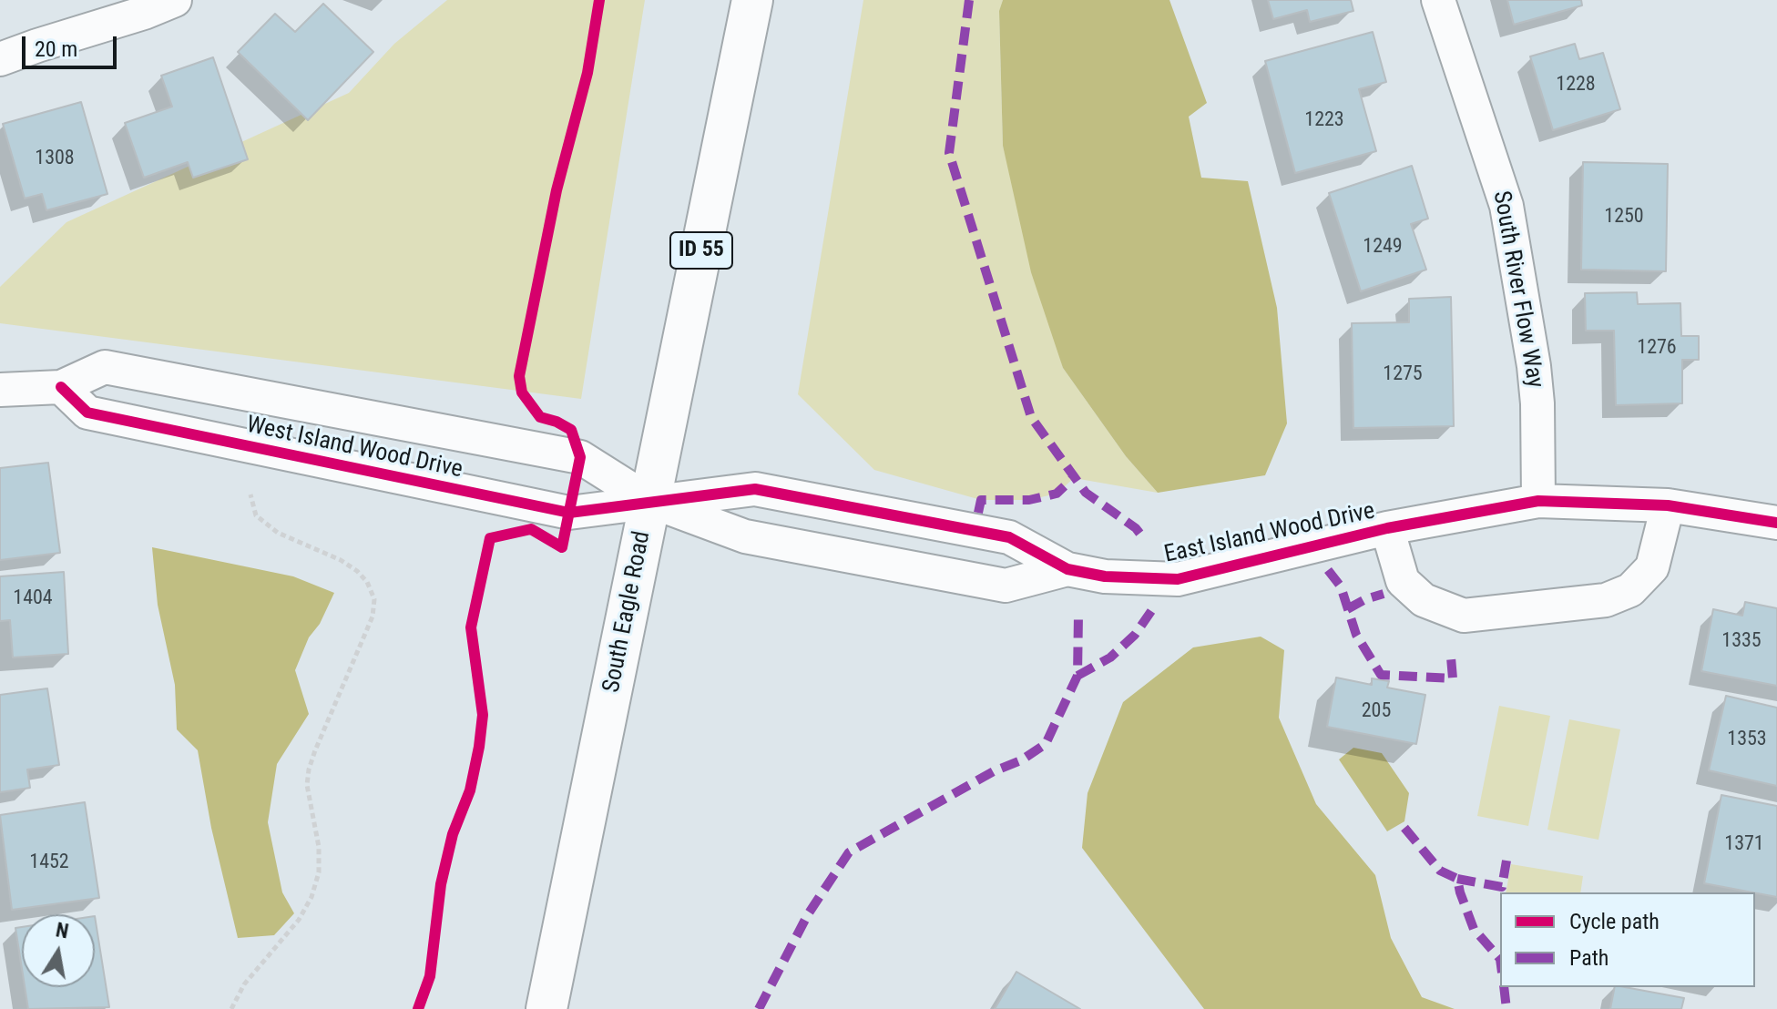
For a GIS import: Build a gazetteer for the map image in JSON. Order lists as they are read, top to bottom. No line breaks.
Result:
{"streets":{"highway":["ID 55","South Eagle Road"],"street":["South River Flow Way","West Island Wood Drive","East Island Wood Drive"]},"crossings":[["South River Flow Way","East Island Wood Drive"],["West Island Wood Drive","East Island Wood Drive"],["West Island Wood Drive","South Eagle Road"],["East Island Wood Drive","South Eagle Road"]],"house_numbers":["1228","1223","1308","1250","1249","1276","1275","1404","1335","205","1353","1371","1452"],"legend":["Cycle path","Path"],"scale_bar":"20 m","north":"top"}
